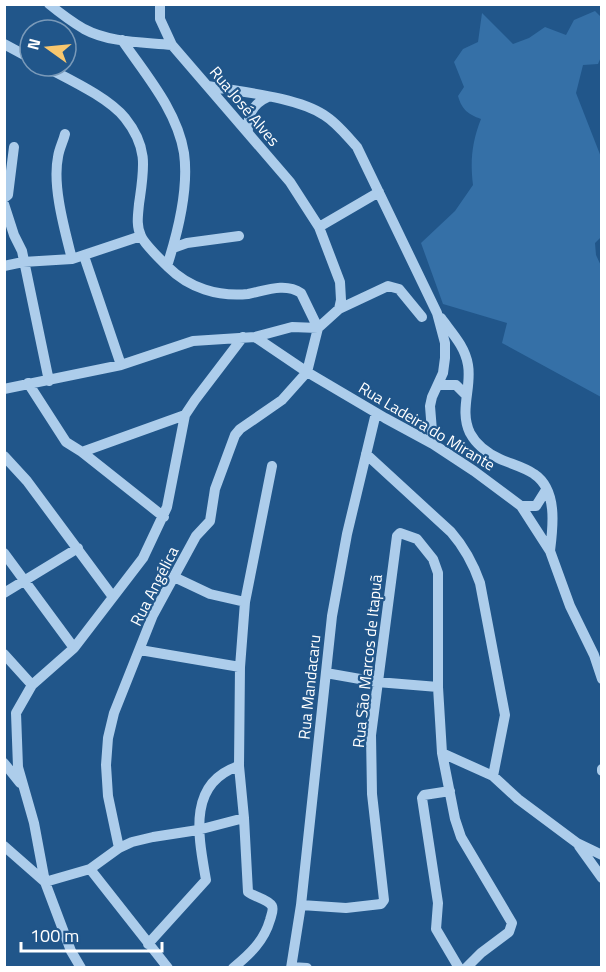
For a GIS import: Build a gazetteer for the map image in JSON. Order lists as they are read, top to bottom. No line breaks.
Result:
{"streets":{"street":["Rua José Alves","Rua Ladeira do Mirante","Rua Angélica","Rua São Marcos de Itapuã","Rua Mandacaru"]},"crossings":[["Rua Ladeira do Mirante","Rua Angélica"],["Rua Ladeira do Mirante","Rua Mandacaru"],["Rua São Marcos de Itapuã","Rua Mandacaru"]],"scale_bar":"100 m","north":"left"}
